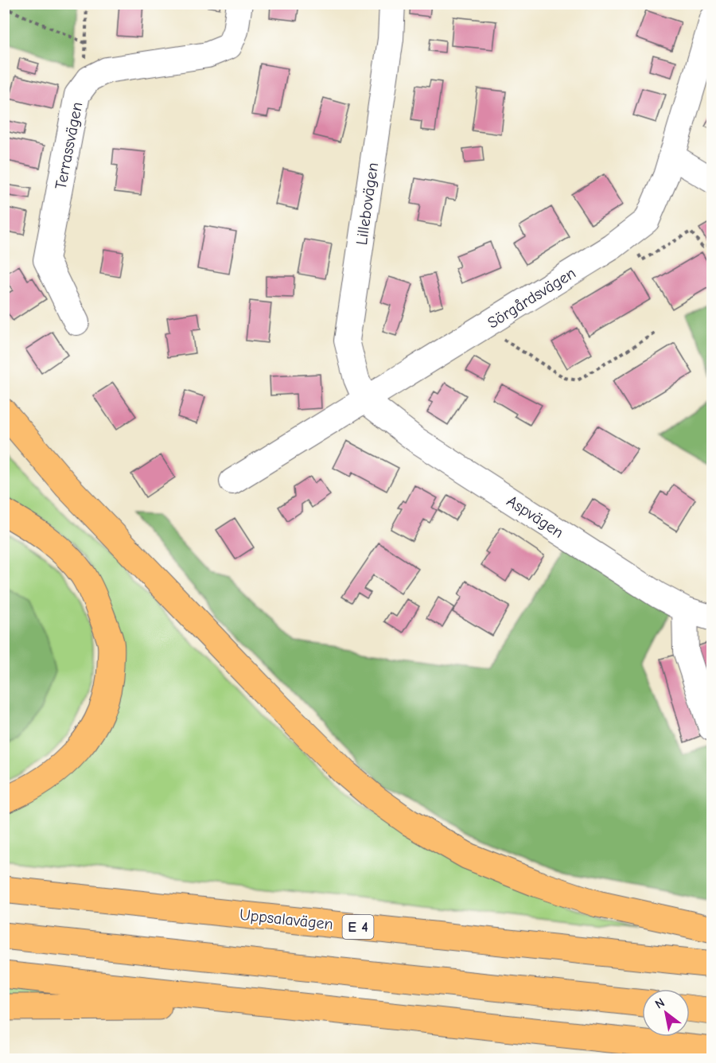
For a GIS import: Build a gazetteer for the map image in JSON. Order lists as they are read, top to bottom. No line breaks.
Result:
{"streets":{"highway":["Uppsalavägen","E 4"],"street":["Terrassvägen","Lillebovägen","Sörgårdsvägen","Aspvägen"]},"crossings":[["Lillebovägen","Sörgårdsvägen"],["Lillebovägen","Aspvägen"],["Sörgårdsvägen","Aspvägen"]],"north":"top left"}
